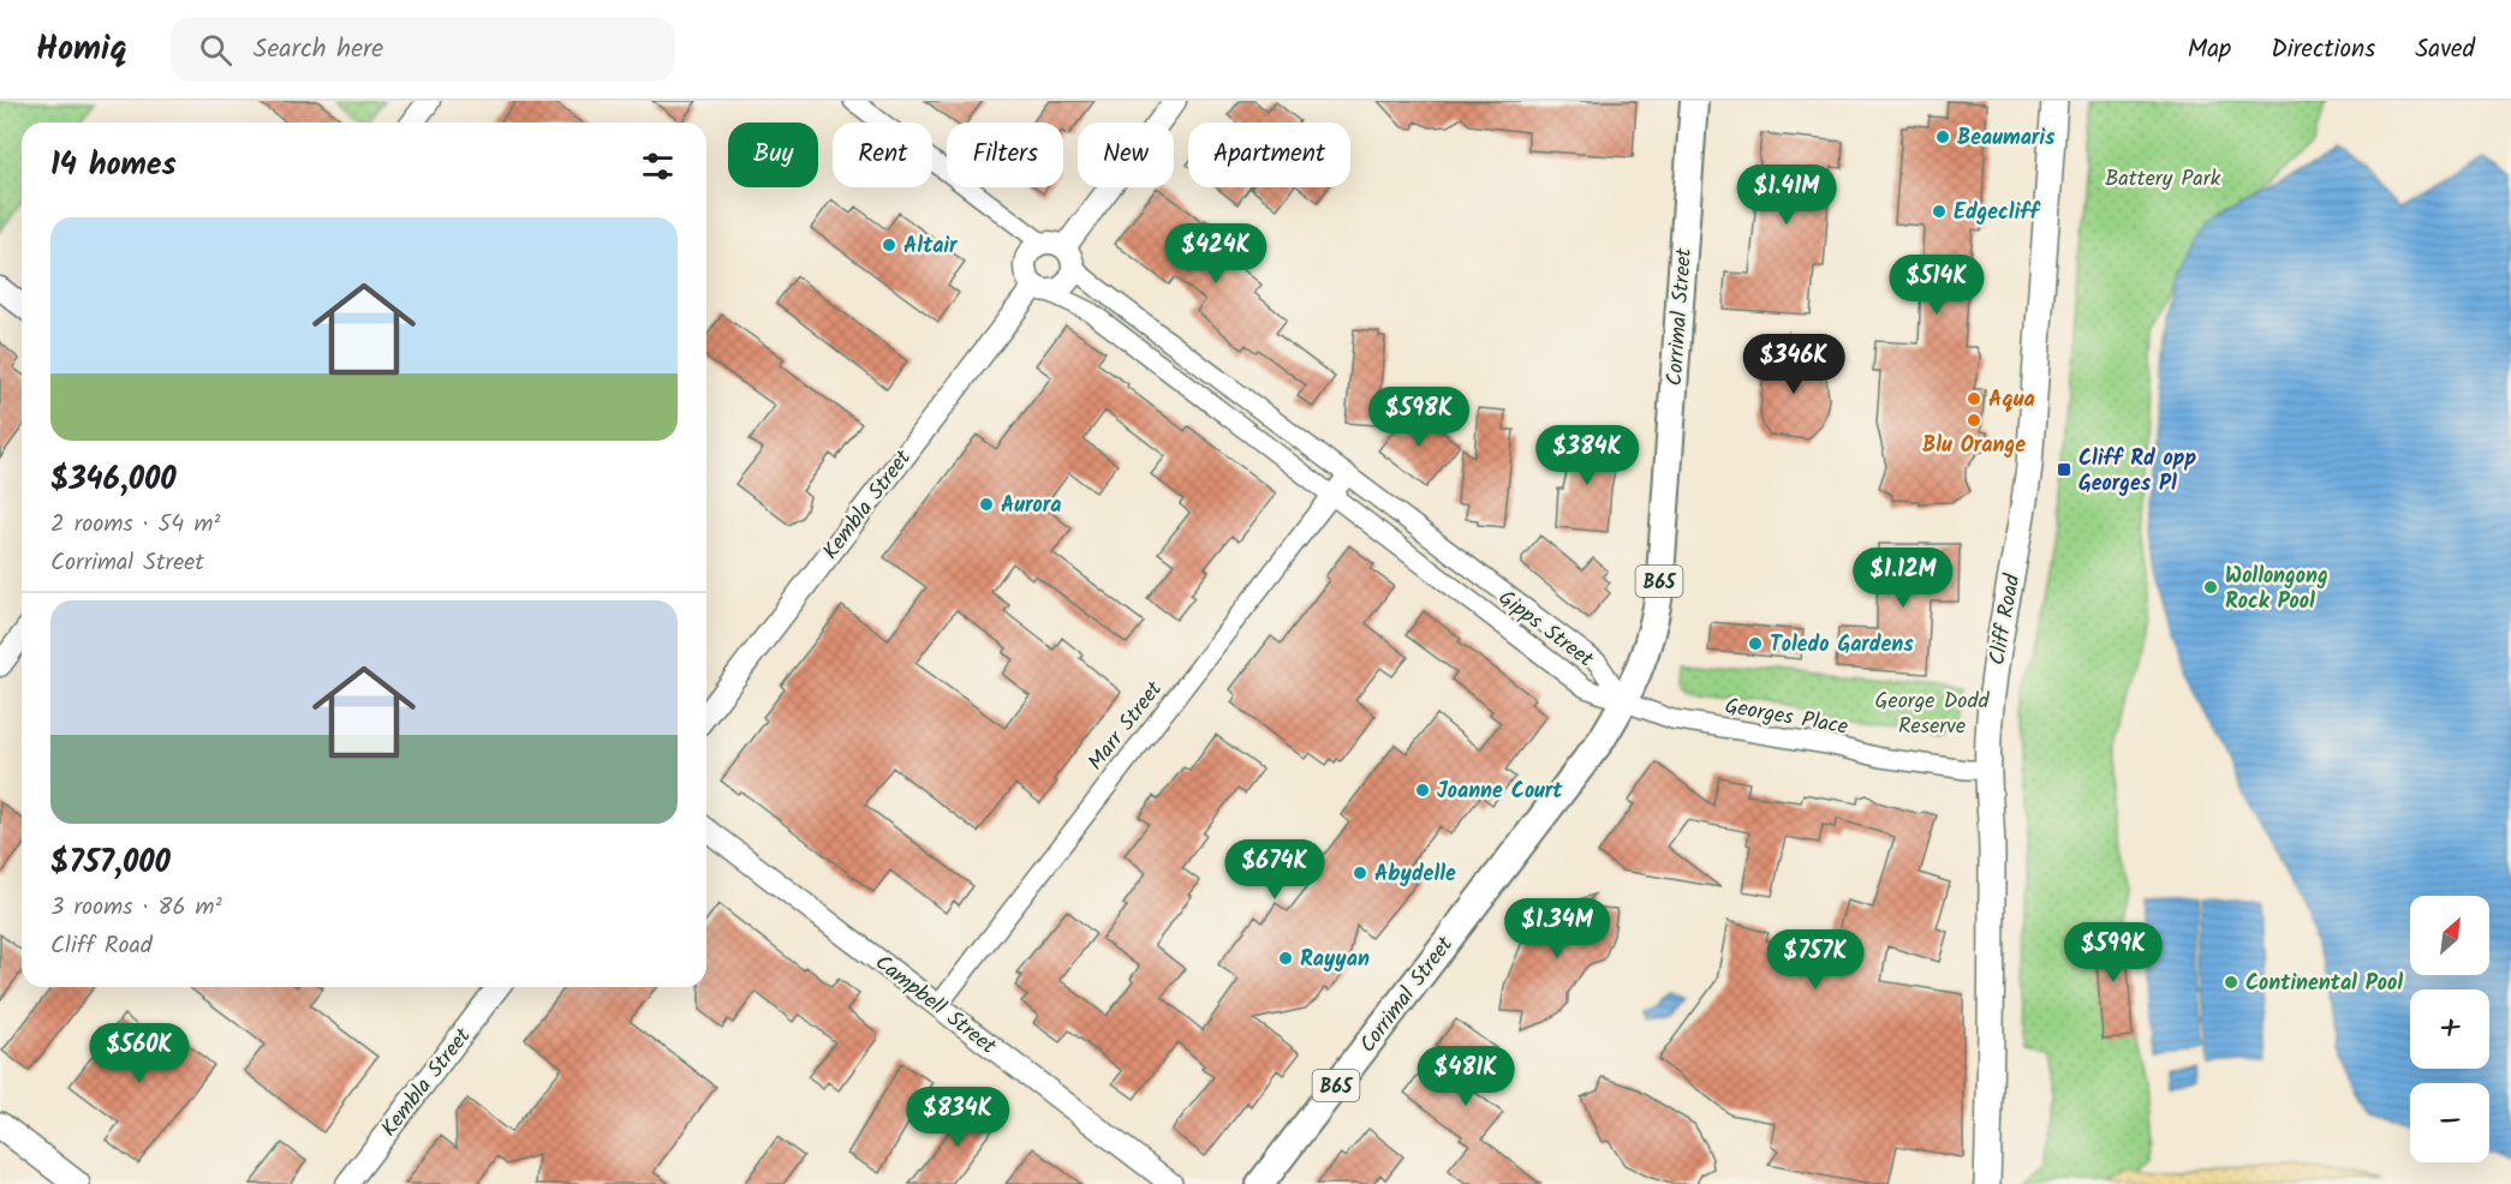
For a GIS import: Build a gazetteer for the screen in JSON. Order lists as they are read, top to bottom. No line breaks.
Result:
{"streets":{"main road":["Corrimal Street","B65","Cliff Road"],"street":["Kembla Street","Gipps Street","Georges Place","Marr Street","Campbell Street"]},"crossings":[["Corrimal Street","Gipps Street"],["Corrimal Street","Georges Place"],["Kembla Street","Gipps Street"],["Cliff Road","Georges Place"],["Gipps Street","Georges Place"],["Gipps Street","Marr Street"],["Marr Street","Campbell Street"]],"parks":["Battery Park","George Dodd Reserve"],"places":{"other":["Beaumaris","Edgecliff","Altair","Aqua","Blu Orange","Aurora","Wollongong Rock Pool","Toledo Gardens","Joanne Court","Abydelle","Rayyan","Continental Pool"],"transit":["Cliff Rd opp Georges Pl"]},"north":"top right","page":{"header":"Homiq","search":"Search here","nav":["Map","Directions","Saved"],"chip":["Buy","Rent","Filters","New","Apartment"],"heading":"14 homes","price":["$1.41M","$424K","$514K","$346K","$598K","$384K","$1.12M","$674K","$1.34M","$599K","$757K","$560K","$481K","$834K"],"list":[{"name":"$346,000","note":"2 rooms · 54 m² · Corrimal Street"},{"name":"$757,000","note":"3 rooms · 86 m² · Cliff Road"}],"map_buttons":["+","−"]}}
